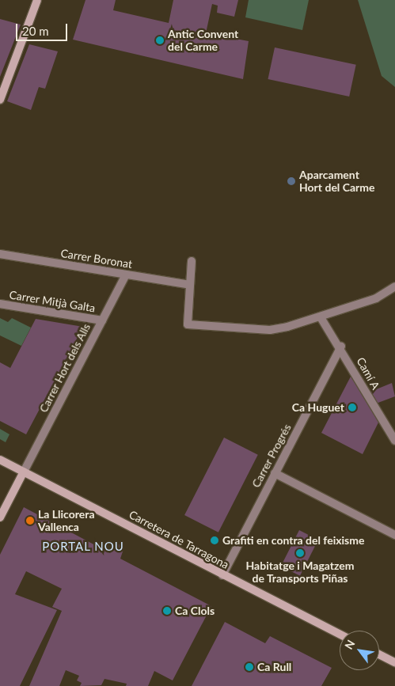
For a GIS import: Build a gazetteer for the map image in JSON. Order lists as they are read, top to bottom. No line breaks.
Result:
{"streets":{"main road":["Carretera de Tarragona"],"street":["Carrer Boronat","Carrer Mitjà Galta","Carrer Hort dels Alls","Camí A","Carrer Progrés"]},"crossings":[["Carrer Boronat","Carrer Hort dels Alls"],["Carrer Mitjà Galta","Carrer Hort dels Alls"],["Carrer Hort dels Alls","Carretera de Tarragona"],["Camí A","Carrer Progrés"],["Carrer Progrés","Carretera de Tarragona"]],"districts":["PORTAL NOU"],"places":["Antic Convent del Carme","Aparcament Hort del Carme","Ca Huguet","La Llicorera Vallenca","Grafiti en contra del feixisme","Habitatge i Magatzem de Transports Piñas","Ca Clols","Ca Rull"],"scale_bar":"20 m","north":"top left"}
